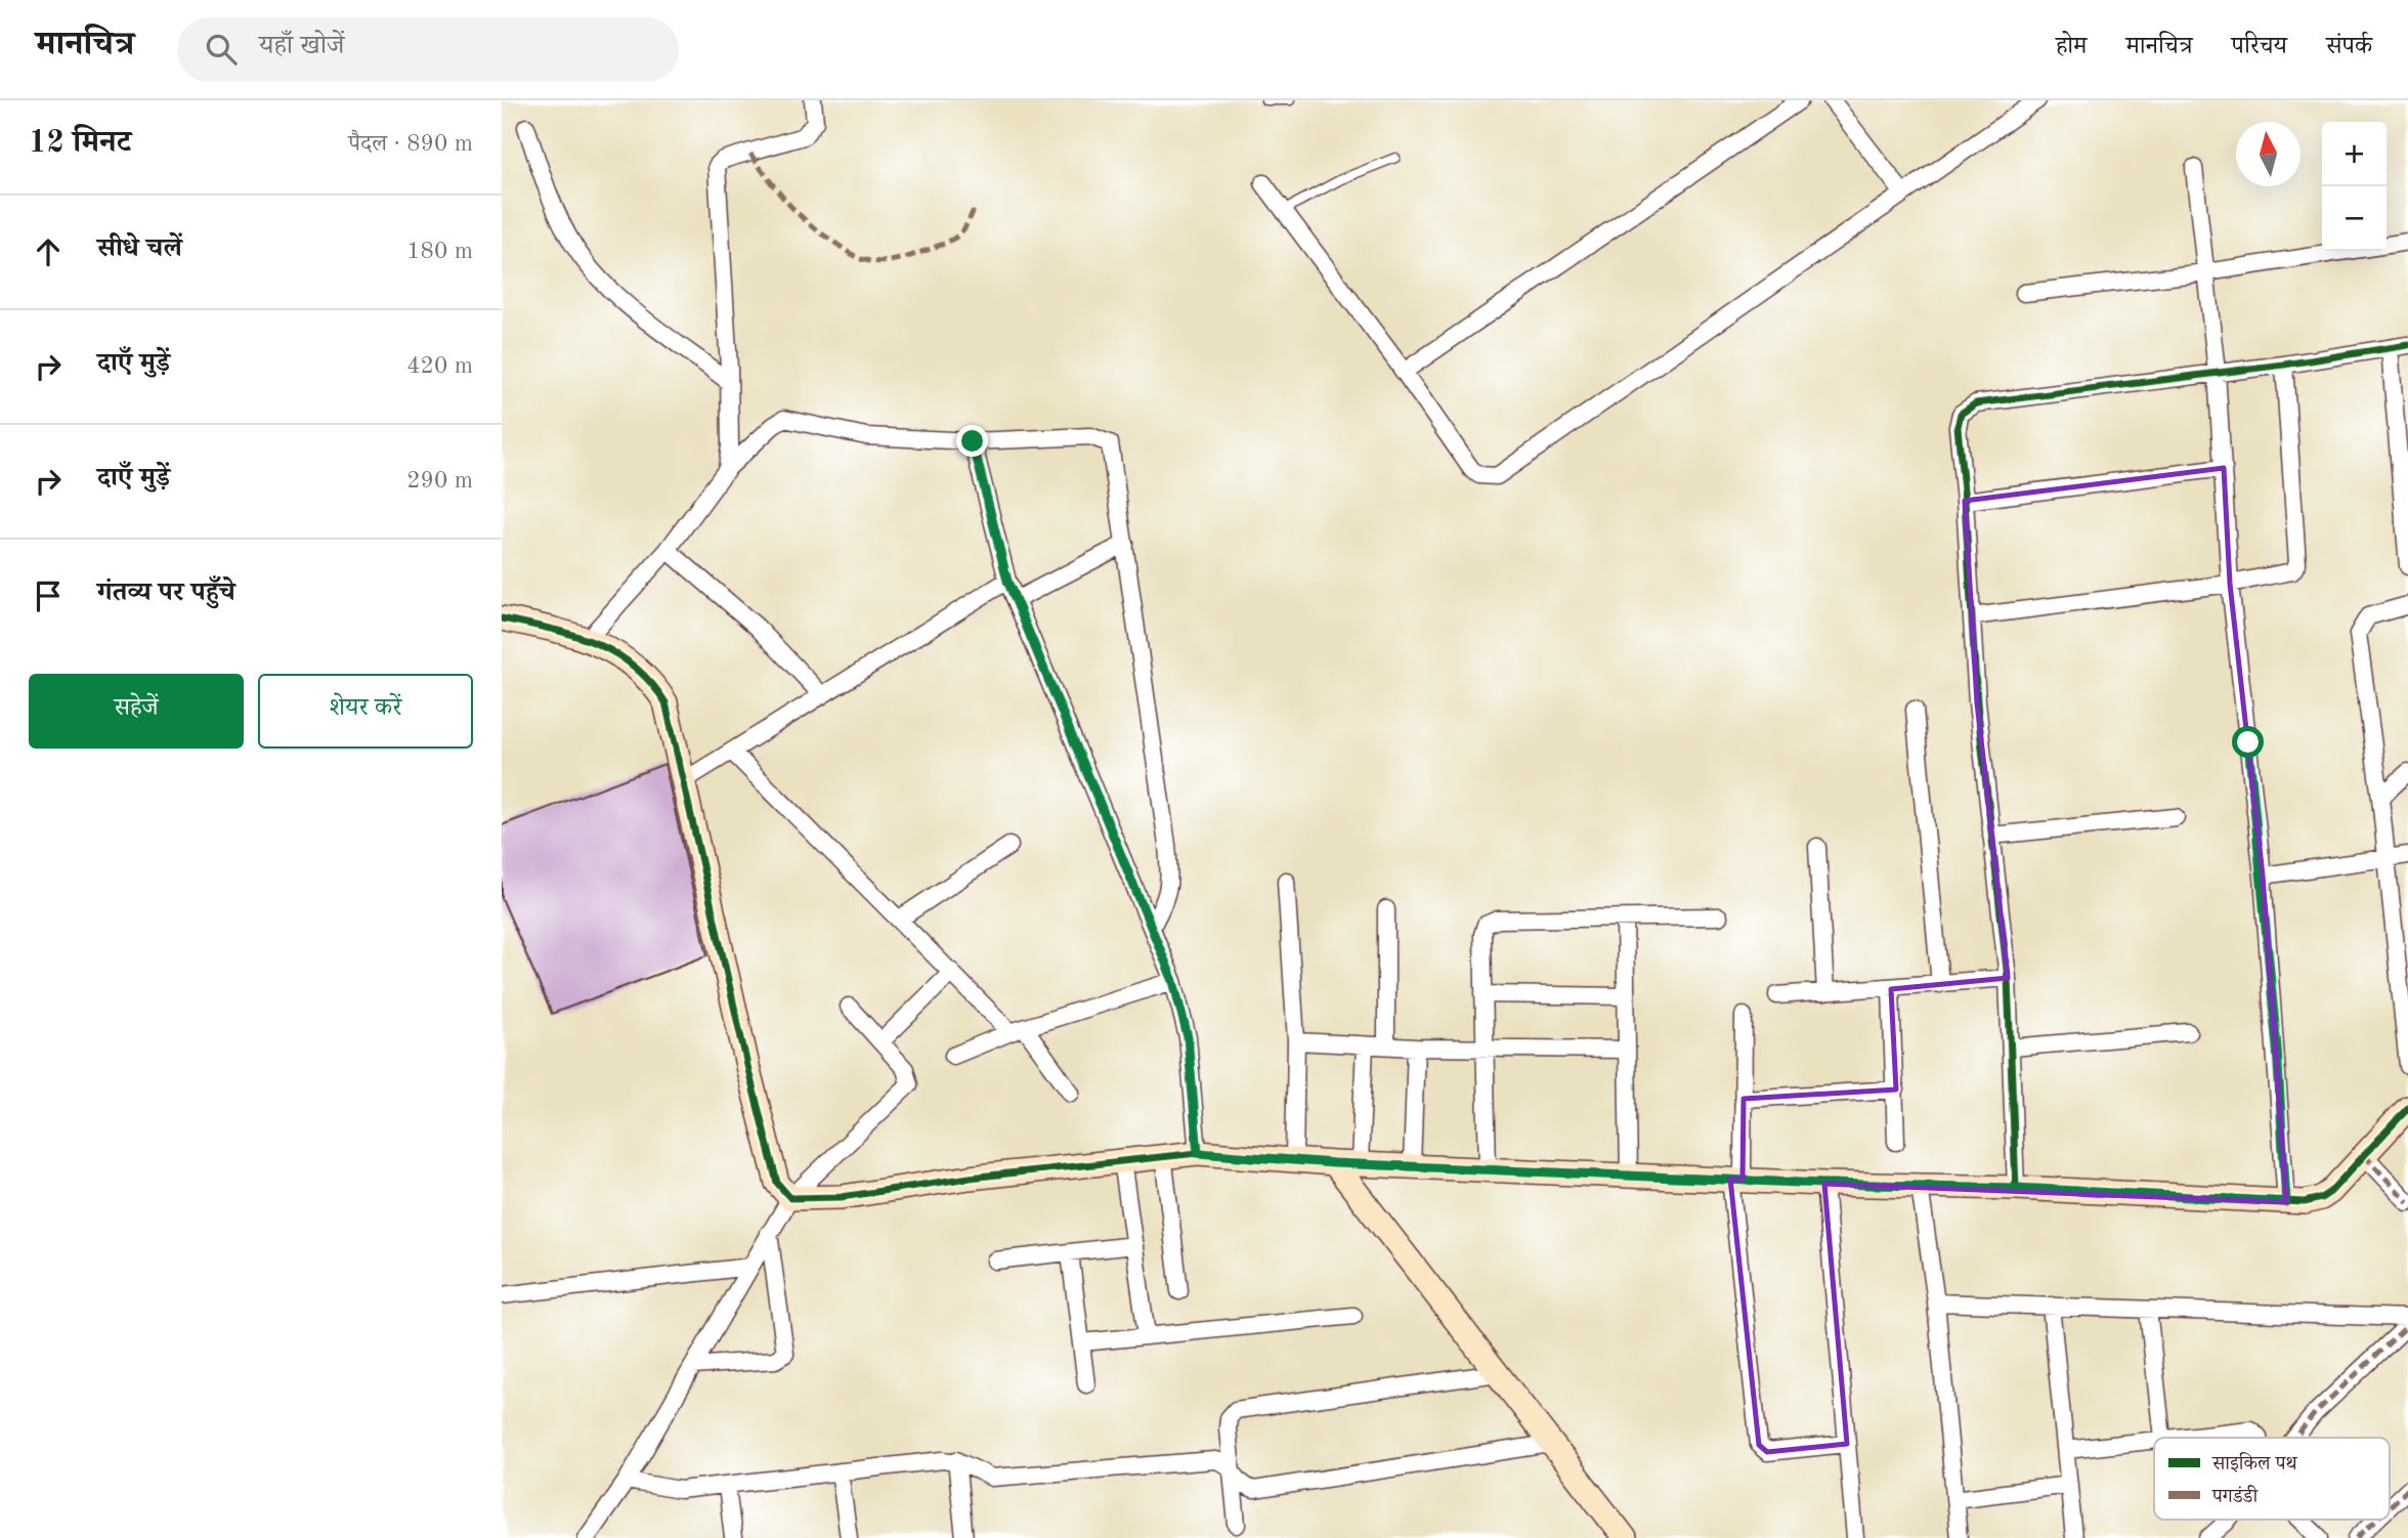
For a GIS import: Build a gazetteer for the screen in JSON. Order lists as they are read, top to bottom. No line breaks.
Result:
{"legend":["साइकिल पथ","पगडंडी"],"north":"top","page":{"header":"मानचित्र","search":"यहाँ खोजें","nav":["होम","मानचित्र","परिचय","संपर्क"],"heading":["12 मिनट","पैदल · 890 m"],"map_buttons":["+","−"],"list":[["सीधे चलें","180 m"],["दाएँ मुड़ें","420 m"],["दाएँ मुड़ें","290 m"],"गंतव्य पर पहुँचे"],"buttons":["सहेजें","शेयर करें"]}}
